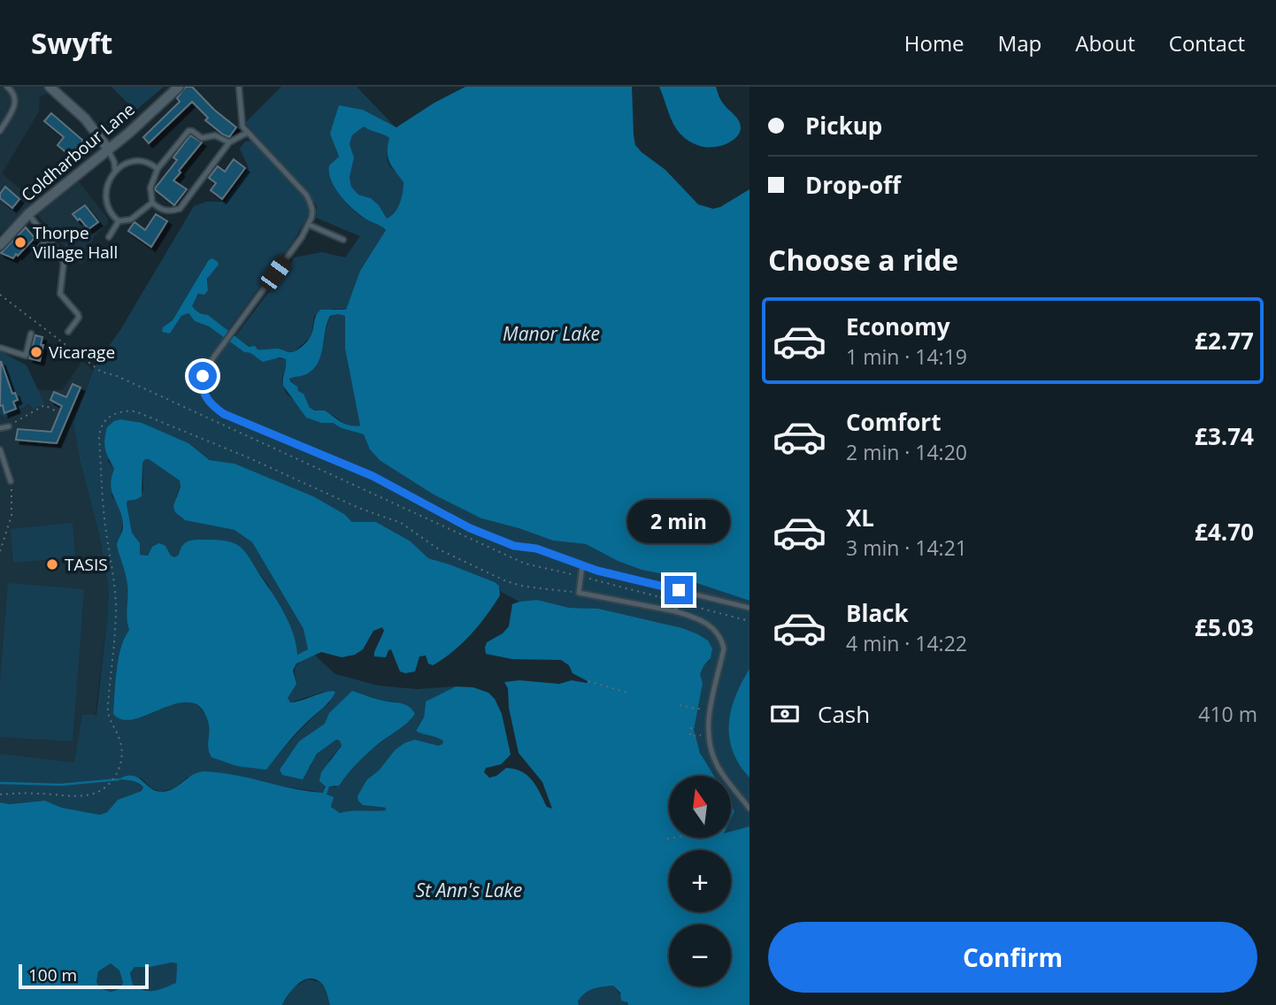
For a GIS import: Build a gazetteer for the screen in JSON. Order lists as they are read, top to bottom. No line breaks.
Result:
{"streets":{"street":["Coldharbour Lane"]},"water":["Manor Lake","St Ann's Lake"],"places":["Thorpe Village Hall","Vicarage","TASIS"],"scale_bar":"100 m","north":"top","page":{"header":"Swyft","nav":["Home","Map","About","Contact"],"banner":["Pickup","Drop-off"],"heading":"Choose a ride","list":[{"name":"Economy","note":"1 min · 14:19","value":"£2.77"},{"name":"Comfort","note":"2 min · 14:20","value":"£3.74"},{"name":"XL","note":"3 min · 14:21","value":"£4.70"},{"name":"Black","note":"4 min · 14:22","value":"£5.03"}],"bubble":"2 min","pay":["Cash","410 m"],"map_buttons":["+","−"],"buttons":"Confirm","scale":"100 m"}}
